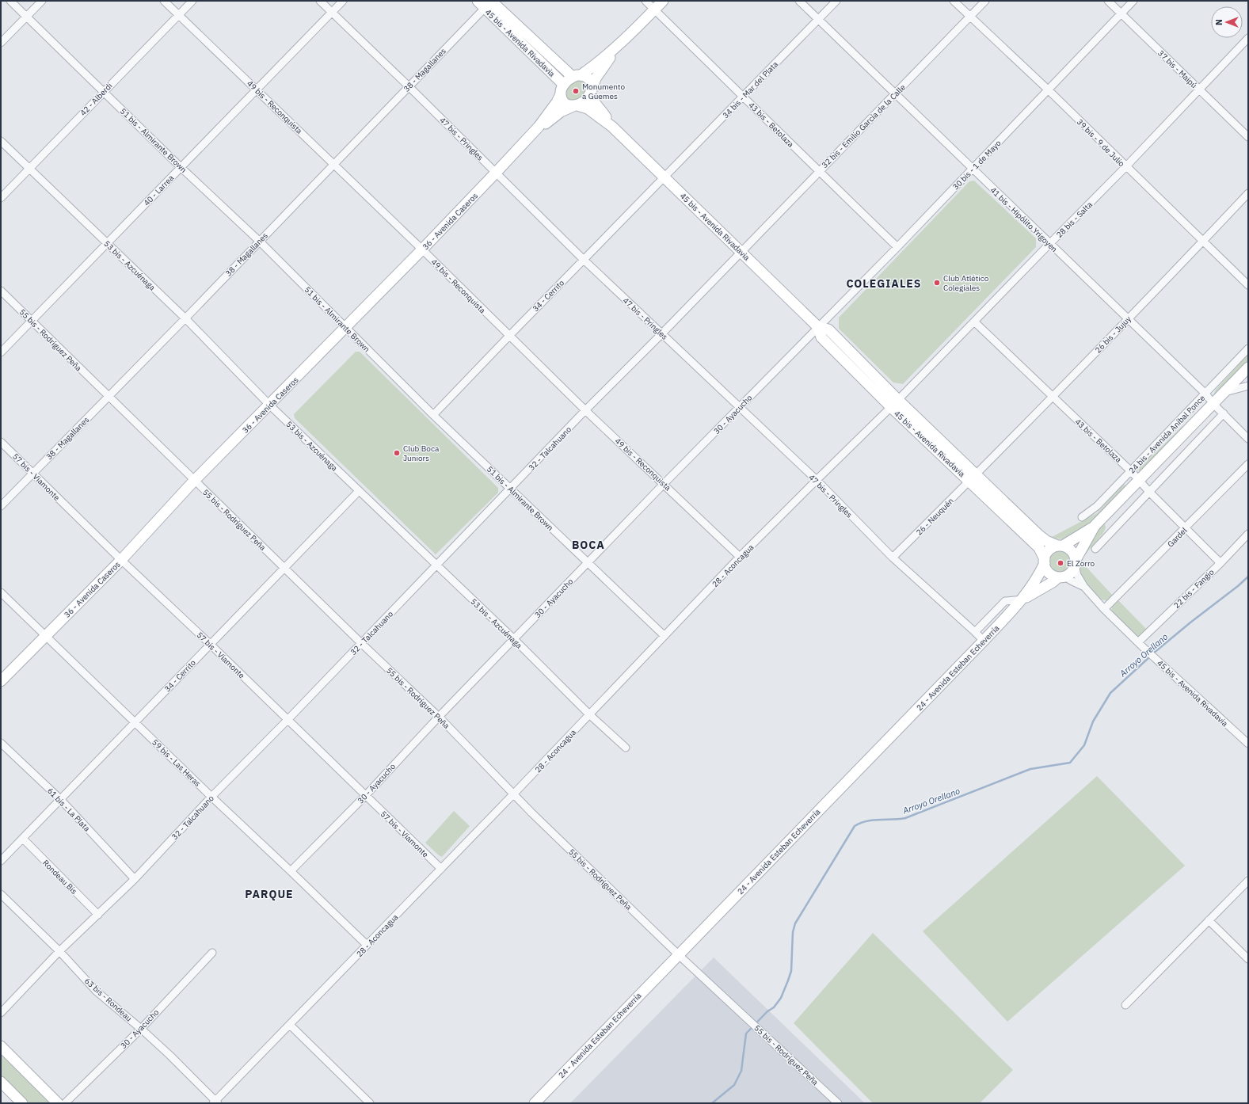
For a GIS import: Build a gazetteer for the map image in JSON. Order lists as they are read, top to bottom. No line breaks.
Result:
{"streets":{"main road":["45 bis - Avenida Rivadavia","36 - Avenida Caseros","24 bis - Avenida Aníbal Ponce","24 - Avenida Esteban Echeverría"],"street":["37 bis - Maipú","38 - Magallanes","34 bis - Mar del Plata","42 - Alberdi","49 bis - Reconquista","43 bis - Betolaza","32 bis - Emilio García de la Calle","47 bis - Pringles","51 bis - Almirante Brown","39 bis - 9 de Julio","30 bis - 1 de Mayo","40 - Larrea","41 bis - Hipólito Yrigoyen","28 bis - Salta","53 bis - Azcuénaga","34 - Cerrito","26 bis - Jujuy","55 bis - Rodríguez Peña","30 - Ayacucho","32 - Talcahuano","57 bis - Viamonte","26 - Neuquén","Gardel","28 - Aconcagua","22 bis - Fangio","59 bis - Las Heras","61 bis - La Plata","Rondeau Bis","63 bis - Rondeau"]},"crossings":[["45 bis - Avenida Rivadavia","38 - Magallanes"],["45 bis - Avenida Rivadavia","34 bis - Mar del Plata"],["45 bis - Avenida Rivadavia","32 bis - Emilio García de la Calle"],["45 bis - Avenida Rivadavia","30 bis - 1 de Mayo"],["45 bis - Avenida Rivadavia","28 bis - Salta"],["45 bis - Avenida Rivadavia","36 - Avenida Caseros"],["45 bis - Avenida Rivadavia","34 - Cerrito"],["45 bis - Avenida Rivadavia","26 bis - Jujuy"],["45 bis - Avenida Rivadavia","30 - Ayacucho"],["45 bis - Avenida Rivadavia","24 bis - Avenida Aníbal Ponce"],["45 bis - Avenida Rivadavia","32 - Talcahuano"],["45 bis - Avenida Rivadavia","26 - Neuquén"],["45 bis - Avenida Rivadavia","Gardel"],["45 bis - Avenida Rivadavia","28 - Aconcagua"],["45 bis - Avenida Rivadavia","22 bis - Fangio"],["45 bis - Avenida Rivadavia","24 - Avenida Esteban Echeverría"],["37 bis - Maipú","30 bis - 1 de Mayo"],["37 bis - Maipú","28 bis - Salta"],["38 - Magallanes","49 bis - Reconquista"],["38 - Magallanes","47 bis - Pringles"],["38 - Magallanes","51 bis - Almirante Brown"],["38 - Magallanes","53 bis - Azcuénaga"],["38 - Magallanes","55 bis - Rodríguez Peña"],["38 - Magallanes","57 bis - Viamonte"],["34 bis - Mar del Plata","43 bis - Betolaza"],["34 bis - Mar del Plata","41 bis - Hipólito Yrigoyen"],["34 bis - Mar del Plata","34 - Cerrito"],["42 - Alberdi","49 bis - Reconquista"],["42 - Alberdi","51 bis - Almirante Brown"],["42 - Alberdi","53 bis - Azcuénaga"],["49 bis - Reconquista","40 - Larrea"],["49 bis - Reconquista","36 - Avenida Caseros"],["49 bis - Reconquista","34 - Cerrito"],["49 bis - Reconquista","30 - Ayacucho"],["49 bis - Reconquista","32 - Talcahuano"],["49 bis - Reconquista","28 - Aconcagua"],["43 bis - Betolaza","32 bis - Emilio García de la Calle"],["43 bis - Betolaza","30 bis - 1 de Mayo"],["43 bis - Betolaza","28 bis - Salta"],["43 bis - Betolaza","26 bis - Jujuy"],["43 bis - Betolaza","24 bis - Avenida Aníbal Ponce"],["43 bis - Betolaza","Gardel"],["43 bis - Betolaza","22 bis - Fangio"],["32 bis - Emilio García de la Calle","39 bis - 9 de Julio"],["32 bis - Emilio García de la Calle","41 bis - Hipólito Yrigoyen"],["32 bis - Emilio García de la Calle","32 - Talcahuano"],["47 bis - Pringles","40 - Larrea"],["47 bis - Pringles","36 - Avenida Caseros"],["47 bis - Pringles","34 - Cerrito"],["47 bis - Pringles","30 - Ayacucho"],["47 bis - Pringles","32 - Talcahuano"],["47 bis - Pringles","26 - Neuquén"],["47 bis - Pringles","28 - Aconcagua"],["47 bis - Pringles","24 - Avenida Esteban Echeverría"],["51 bis - Almirante Brown","40 - Larrea"],["51 bis - Almirante Brown","36 - Avenida Caseros"],["51 bis - Almirante Brown","34 - Cerrito"],["51 bis - Almirante Brown","30 - Ayacucho"],["51 bis - Almirante Brown","32 - Talcahuano"],["51 bis - Almirante Brown","28 - Aconcagua"],["39 bis - 9 de Julio","30 bis - 1 de Mayo"],["39 bis - 9 de Julio","28 bis - Salta"],["39 bis - 9 de Julio","26 bis - Jujuy"],["30 bis - 1 de Mayo","41 bis - Hipólito Yrigoyen"],["30 bis - 1 de Mayo","30 - Ayacucho"],["40 - Larrea","53 bis - Azcuénaga"],["40 - Larrea","55 bis - Rodríguez Peña"],["41 bis - Hipólito Yrigoyen","28 bis - Salta"],["41 bis - Hipólito Yrigoyen","26 bis - Jujuy"],["41 bis - Hipólito Yrigoyen","24 bis - Avenida Aníbal Ponce"],["28 bis - Salta","28 - Aconcagua"],["36 - Avenida Caseros","53 bis - Azcuénaga"],["36 - Avenida Caseros","55 bis - Rodríguez Peña"],["36 - Avenida Caseros","57 bis - Viamonte"],["36 - Avenida Caseros","59 bis - Las Heras"],["53 bis - Azcuénaga","34 - Cerrito"],["53 bis - Azcuénaga","30 - Ayacucho"],["53 bis - Azcuénaga","32 - Talcahuano"],["53 bis - Azcuénaga","28 - Aconcagua"],["34 - Cerrito","55 bis - Rodríguez Peña"],["34 - Cerrito","57 bis - Viamonte"],["34 - Cerrito","59 bis - Las Heras"],["34 - Cerrito","61 bis - La Plata"],["34 - Cerrito","Rondeau Bis"],["26 bis - Jujuy","26 - Neuquén"],["55 bis - Rodríguez Peña","30 - Ayacucho"],["55 bis - Rodríguez Peña","32 - Talcahuano"],["55 bis - Rodríguez Peña","28 - Aconcagua"],["55 bis - Rodríguez Peña","24 - Avenida Esteban Echeverría"],["30 - Ayacucho","57 bis - Viamonte"],["30 - Ayacucho","59 bis - Las Heras"],["30 - Ayacucho","63 bis - Rondeau"],["24 bis - Avenida Aníbal Ponce","24 - Avenida Esteban Echeverría"],["32 - Talcahuano","57 bis - Viamonte"],["32 - Talcahuano","59 bis - Las Heras"],["32 - Talcahuano","61 bis - La Plata"],["32 - Talcahuano","Rondeau Bis"],["32 - Talcahuano","63 bis - Rondeau"],["57 bis - Viamonte","28 - Aconcagua"],["28 - Aconcagua","59 bis - Las Heras"],["28 - Aconcagua","63 bis - Rondeau"]],"districts":["COLEGIALES","BOCA","PARQUE"],"water":["Arroyo Orellano"],"places":["Monumento a Güemes","Club Atlético Colegiales","Club Boca Juniors","El Zorro"],"north":"left"}
